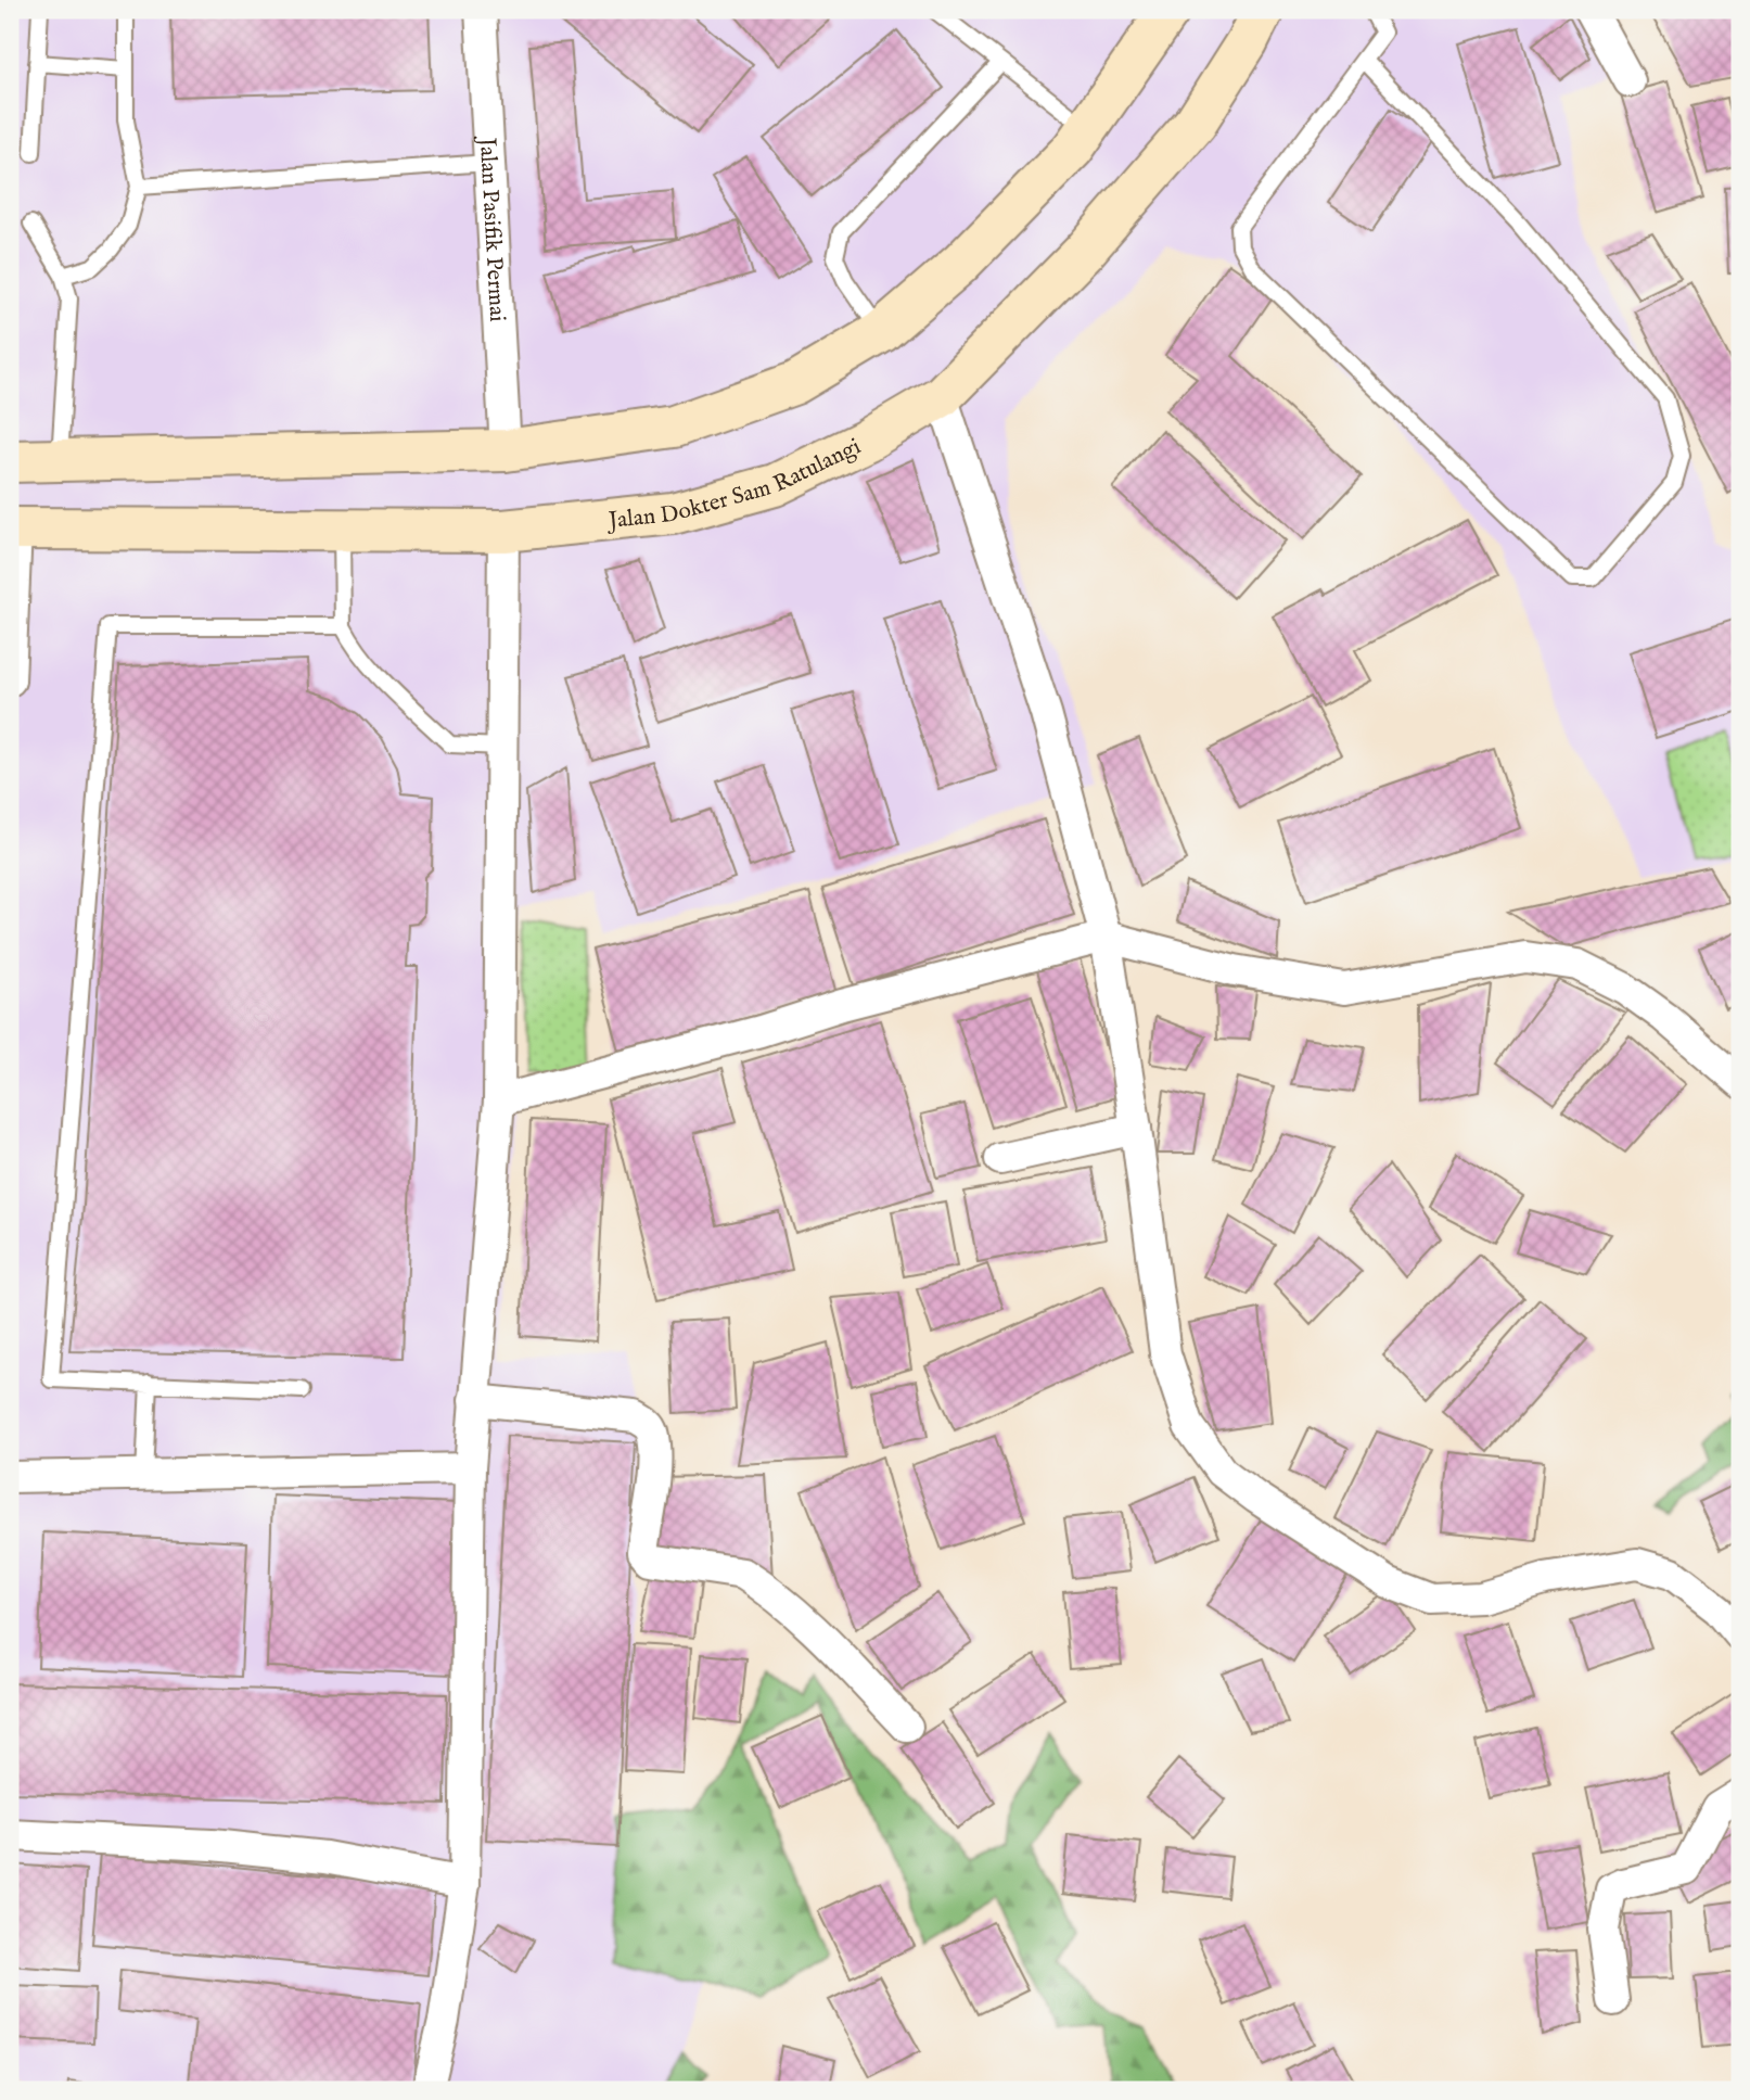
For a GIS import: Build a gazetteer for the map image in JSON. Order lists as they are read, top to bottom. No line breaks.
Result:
{"streets":{"main road":["Jalan Dokter Sam Ratulangi"],"street":["Jalan Pasifik Permai"]}}
